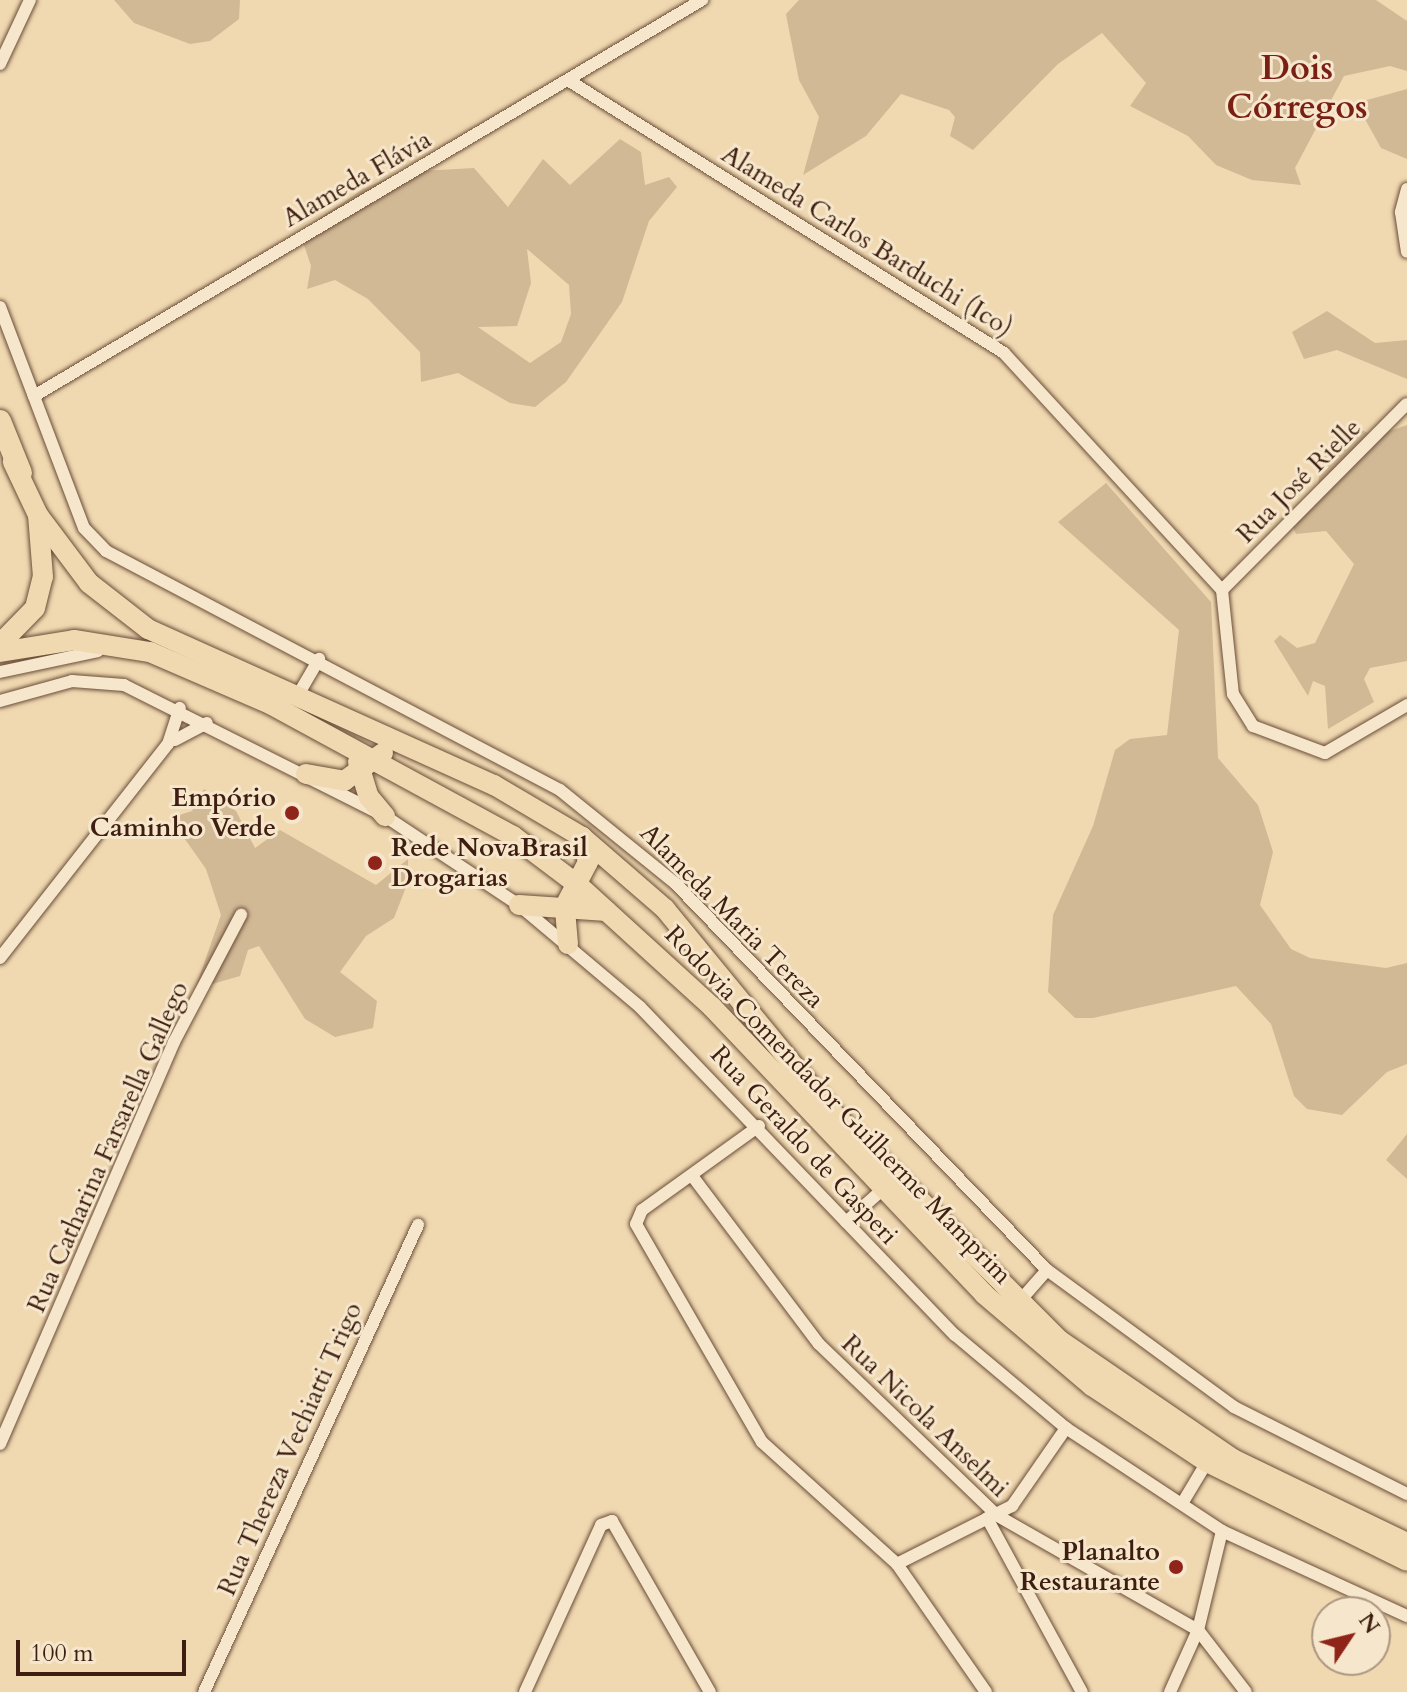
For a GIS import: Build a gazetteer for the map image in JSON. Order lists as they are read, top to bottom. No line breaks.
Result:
{"streets":{"main road":["Rodovia Comendador Guilherme Mamprim"],"street":["Alameda Flávia","Alameda Carlos Barduchi (Ico)","Rua José Rielle","Alameda Maria Tereza","Rua Geraldo de Gasperi","Rua Catharina Farsarella Gallego","Rua Nicola Anselmi","Rua Thereza Vechiatti Trigo"]},"crossings":[["Alameda Flávia","Alameda Carlos Barduchi (Ico)"],["Alameda Flávia","Alameda Maria Tereza"],["Alameda Carlos Barduchi (Ico)","Rua José Rielle"]],"districts":["Dois Córregos"],"places":["Empório Caminho Verde","Rede NovaBrasil Drogarias","Planalto Restaurante"],"scale_bar":"100 m","north":"top right"}
